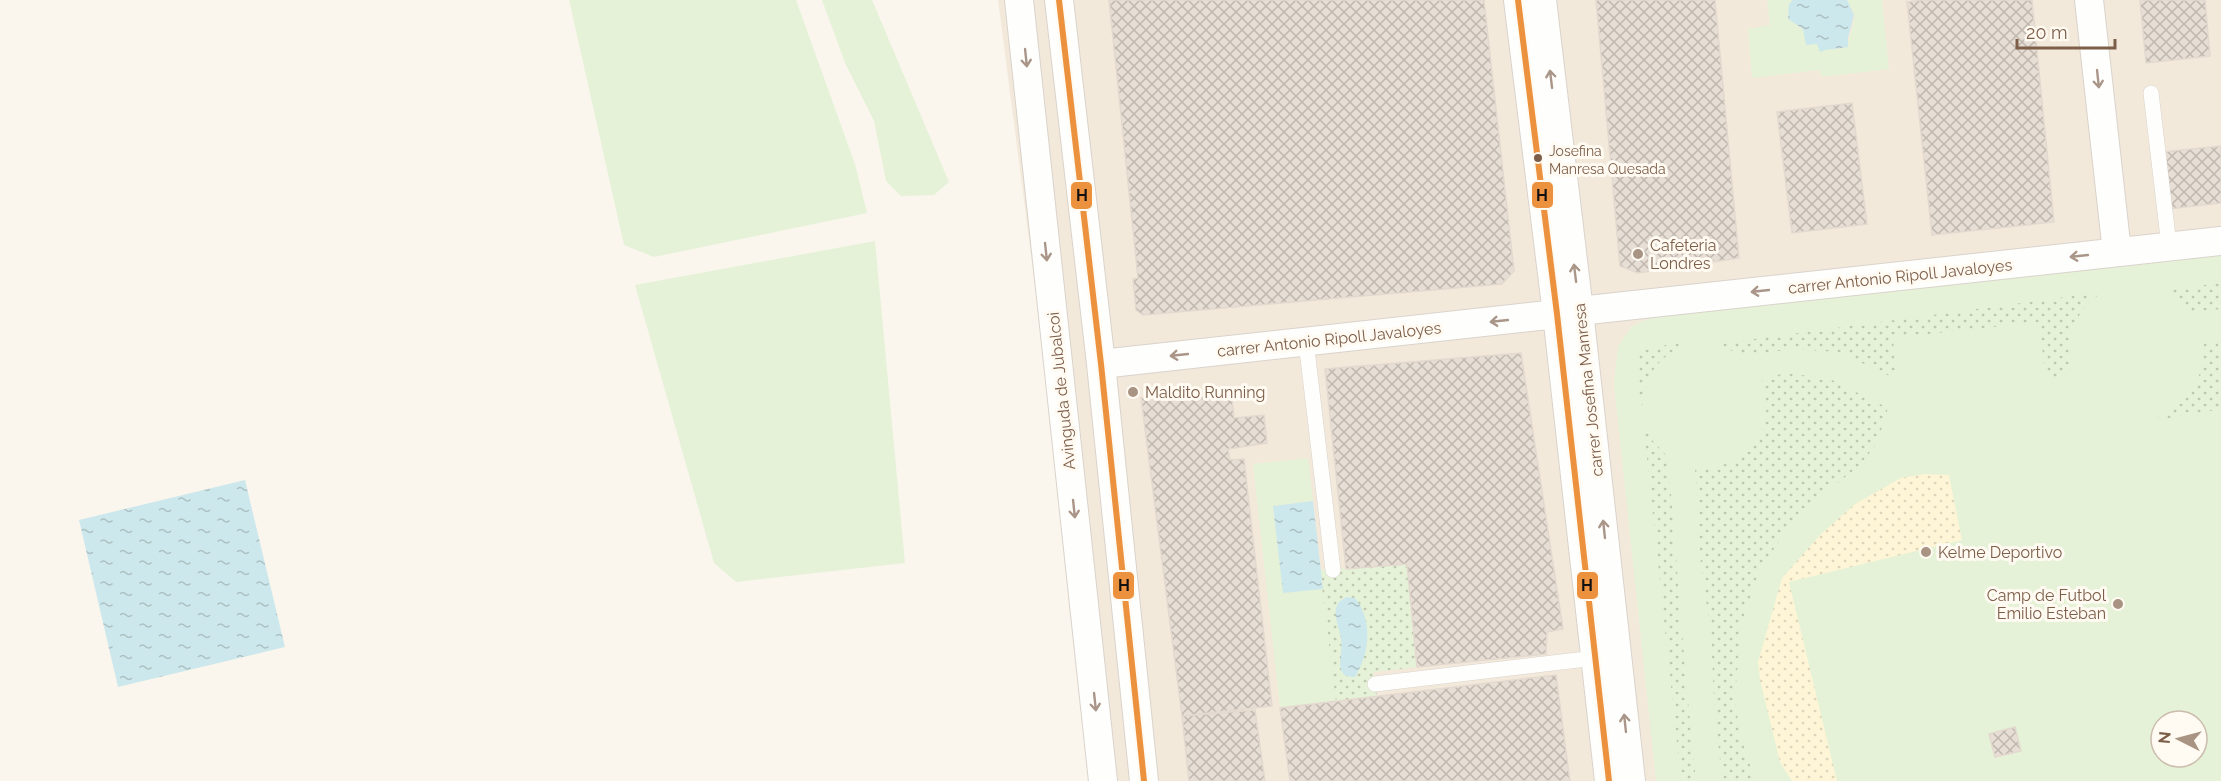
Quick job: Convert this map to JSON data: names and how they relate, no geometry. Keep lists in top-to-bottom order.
{
  "streets": {
    "street": ["carrer Antonio Ripoll Javaloyes", "carrer Josefina Manresa", "Avinguda de Jubalcoi"]
  },
  "crossings": [
    ["carrer Antonio Ripoll Javaloyes", "carrer Josefina Manresa"]
  ],
  "one_way": ["carrer Antonio Ripoll Javaloyes"],
  "places": [
    "Josefina Manresa Quesada",
    "Cafeteria Londres",
    "Maldito Running",
    "Kelme Deportivo",
    "Camp de Futbol Emilio Esteban"
  ],
  "lines": ["transit line H"],
  "scale_bar": "20 m",
  "north": "left"
}
